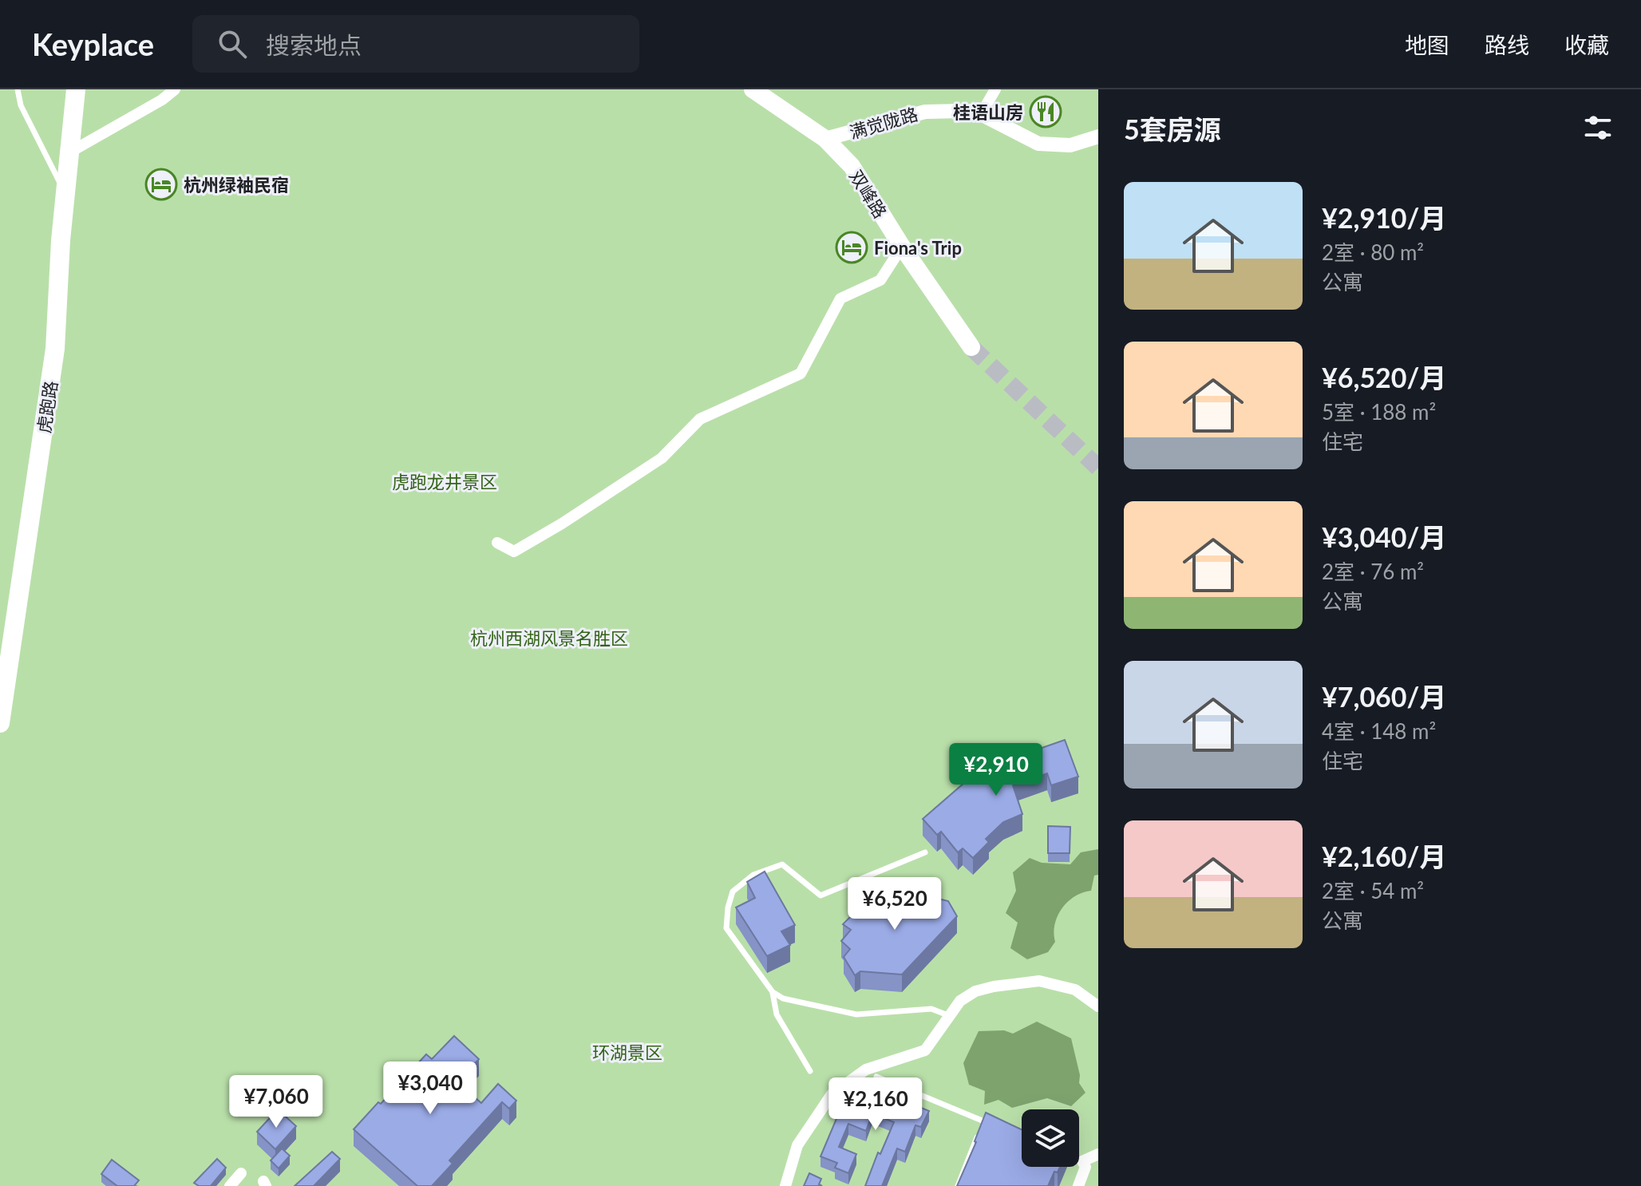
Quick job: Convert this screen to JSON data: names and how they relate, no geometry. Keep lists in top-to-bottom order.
{
  "streets": {
    "main road": ["满觉陇路", "双峰路", "虎跑路"]
  },
  "crossings": [
    ["满觉陇路", "双峰路"]
  ],
  "parks": ["虎跑龙井景区", "杭州西湖风景名胜区", "环湖景区"],
  "places": {
    "restaurant": ["桂语山房"],
    "hotel": ["杭州绿袖民宿", "Fiona's Trip"]
  },
  "page": {
    "header": "Keyplace",
    "search": "搜索地点",
    "nav": ["地图", "路线", "收藏"],
    "heading": "5套房源",
    "list": [
      {
        "name": "¥2,910/月",
        "note": "2室 · 80 m² · 公寓"
      },
      {
        "name": "¥6,520/月",
        "note": "5室 · 188 m² · 住宅"
      },
      {
        "name": "¥3,040/月",
        "note": "2室 · 76 m² · 公寓"
      },
      {
        "name": "¥7,060/月",
        "note": "4室 · 148 m² · 住宅"
      },
      {
        "name": "¥2,160/月",
        "note": "2室 · 54 m² · 公寓"
      }
    ],
    "price": [
      "¥2,910",
      "¥6,520",
      "¥3,040",
      "¥7,060",
      "¥2,160"
    ]
  }
}
